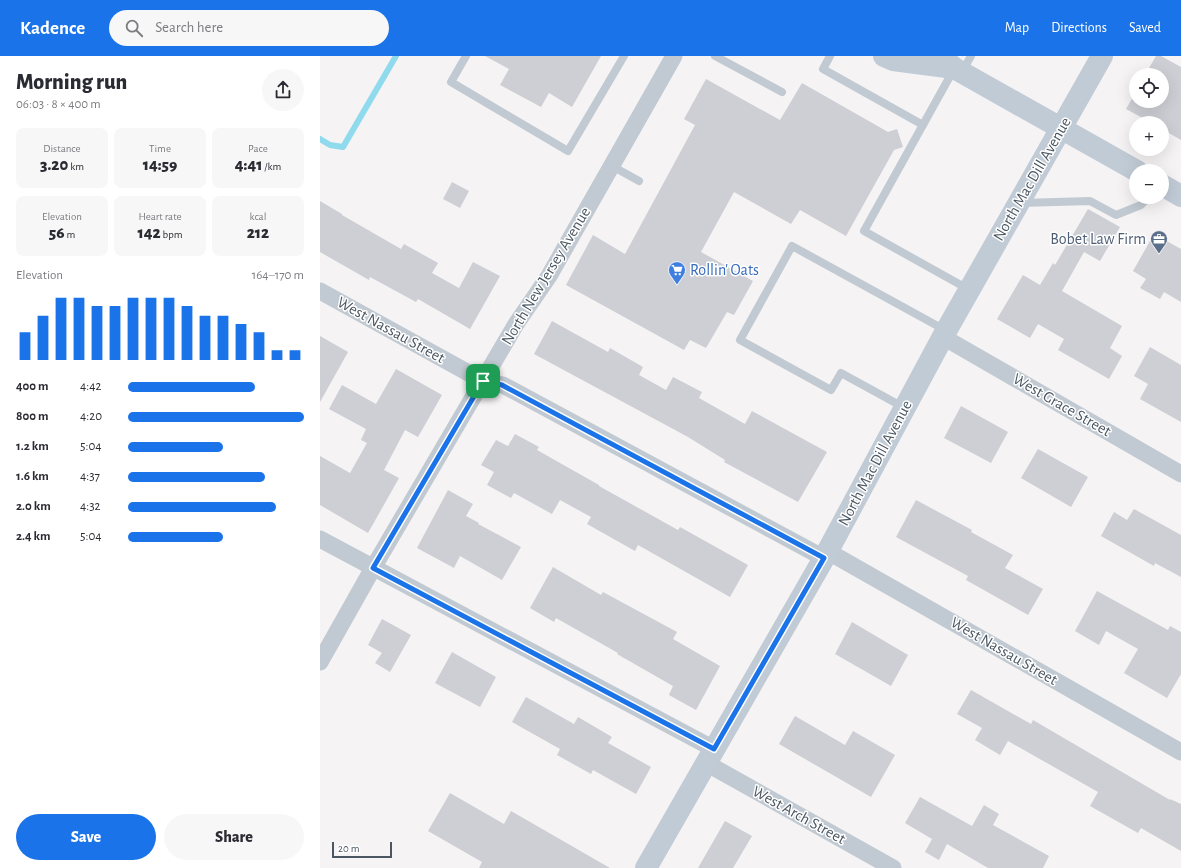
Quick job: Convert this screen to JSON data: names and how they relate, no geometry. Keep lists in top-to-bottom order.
{
  "streets": {
    "street": [
      "North Mac Dill Avenue",
      "North New Jersey Avenue",
      "West Nassau Street",
      "West Grace Street",
      "West Arch Street"
    ]
  },
  "crossings": [
    ["North Mac Dill Avenue", "West Nassau Street"],
    ["North Mac Dill Avenue", "West Grace Street"],
    ["North Mac Dill Avenue", "West Arch Street"],
    ["North New Jersey Avenue", "West Nassau Street"],
    ["North New Jersey Avenue", "West Arch Street"]
  ],
  "places": {
    "office": ["Bobet Law Firm"],
    "supermarket": ["Rollin' Oats"]
  },
  "scale_bar": "20 m",
  "page": {
    "header": "Kadence",
    "search": "Search here",
    "nav": ["Map", "Directions", "Saved"],
    "heading": ["Morning run", "06:03 · 8 × 400 m"],
    "map_buttons": ["+", "−"],
    "stats": [
      ["Distance", "3.20 km"],
      ["Time", "14:59"],
      ["Pace", "4:41 /km"],
      ["Elevation", "56 m"],
      ["Heart rate", "142 bpm"],
      ["kcal", "212"]
    ],
    "chart": ["Elevation", "164–170 m"],
    "list": [
      {
        "name": "400 m",
        "note": "4:42"
      },
      {
        "name": "800 m",
        "note": "4:20"
      },
      {
        "name": "1.2 km",
        "note": "5:04"
      },
      {
        "name": "1.6 km",
        "note": "4:37"
      },
      {
        "name": "2.0 km",
        "note": "4:32"
      },
      {
        "name": "2.4 km",
        "note": "5:04"
      }
    ],
    "buttons": ["Save", "Share"],
    "scale": "20 m"
  }
}
